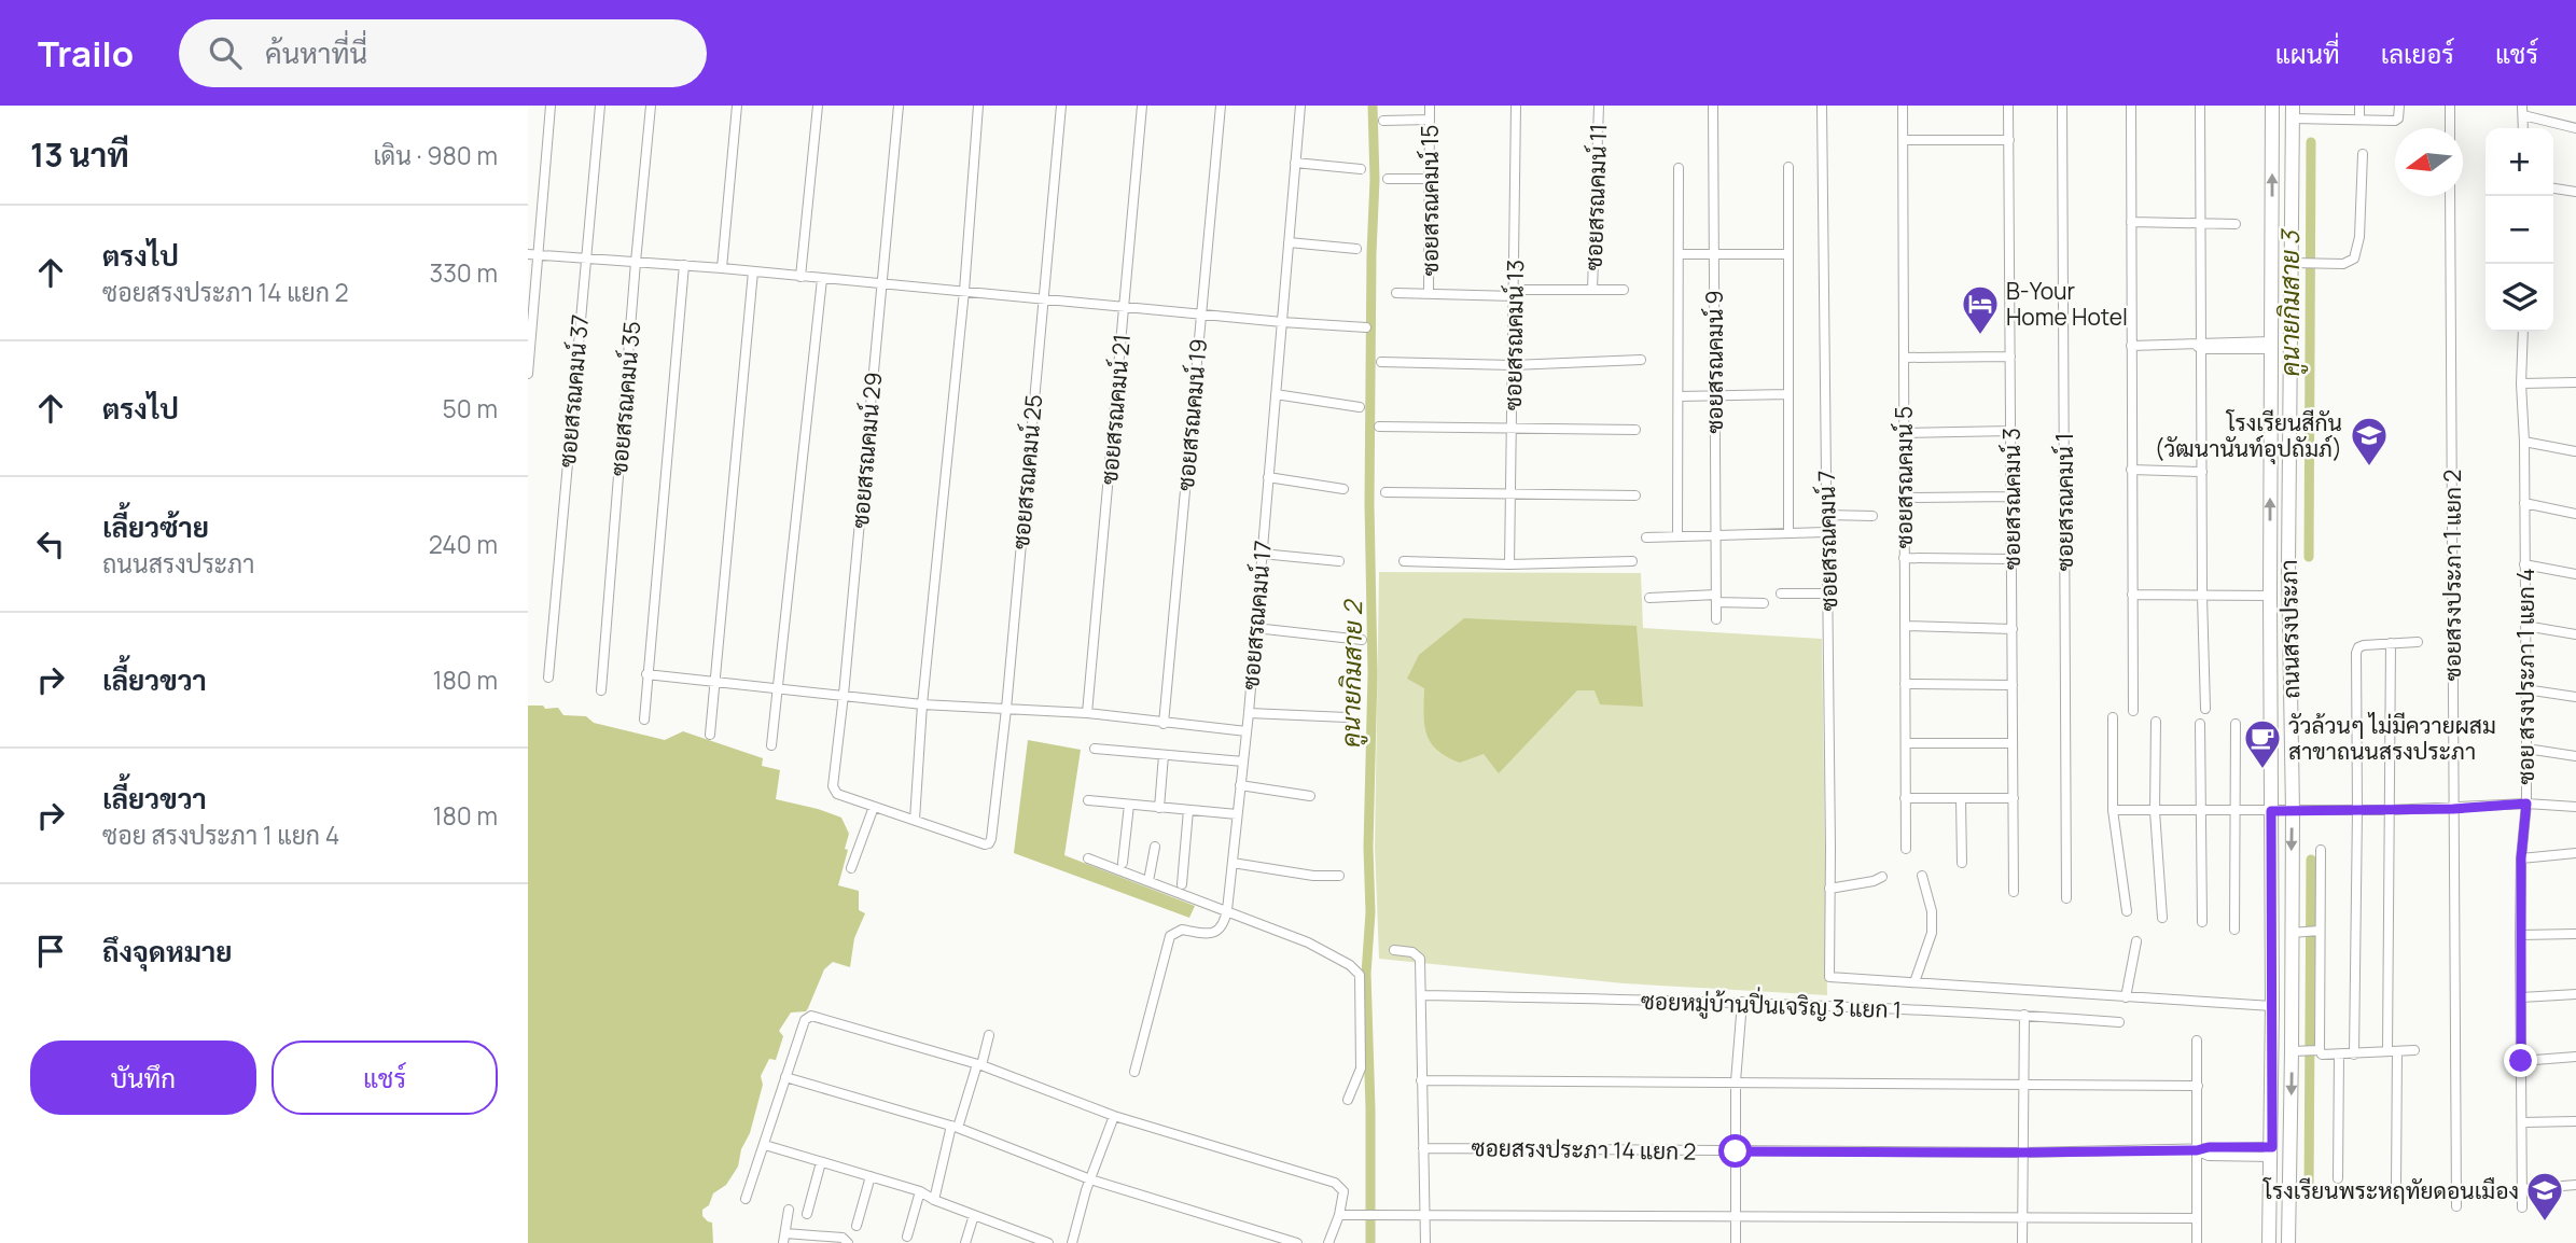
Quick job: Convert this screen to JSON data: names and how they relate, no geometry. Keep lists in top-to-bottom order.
{
  "streets": {
    "main road": ["ถนนสรงประภา"],
    "street": [
      "ซอยสรณคมน์ 11",
      "ซอยสรณคมน์ 15",
      "ซอยสรณคมน์ 13",
      "ซอยสรณคมน์ 9",
      "ซอยสรณคมน์ 37",
      "ซอยสรณคมน์ 35",
      "ซอยสรณคมน์ 21",
      "ซอยสรณคมน์ 19",
      "ซอยสรณคมน์ 29",
      "ซอยสรณคมน์ 25",
      "ซอยสรณคมน์ 5",
      "ซอยสรณคมน์ 3",
      "ซอยสรณคมน์ 1",
      "ซอยสรณคมน์ 7",
      "ซอยสรงประภา 1 แยก 2",
      "ซอยสรณคมน์ 17",
      "ซอย สรงประภา 1 แยก 4",
      "ซอยหมู่บ้านปิ่นเจริญ 3 แยก 1",
      "ซอยสรงประภา 14 แยก 2"
    ]
  },
  "crossings": [
    ["ถนนสรงประภา", "ซอยสรงประภา 14 แยก 2"]
  ],
  "water": ["คูนายกิมสาย 3", "คูนายกิมสาย 2"],
  "places": {
    "hotel": ["B-Your Home Hotel"],
    "school or university": ["โรงเรียนสีกัน (วัฒนานันท์อุปถัมภ์)", "โรงเรียนพระหฤทัยดอนเมือง"],
    "cafe": ["วัวล้วนๆ ไม่มีควายผสม สาขาถนนสรงประภา"]
  },
  "north": "left",
  "page": {
    "header": "Trailo",
    "search": "ค้นหาที่นี่",
    "nav": ["แผนที่", "เลเยอร์", "แชร์"],
    "heading": ["13 นาที", "เดิน · 980 m"],
    "map_buttons": ["+", "−"],
    "list": [
      ["ตรงไป", "ซอยสรงประภา 14 แยก 2", "330 m"],
      ["ตรงไป", "50 m"],
      ["เลี้ยวซ้าย", "ถนนสรงประภา", "240 m"],
      ["เลี้ยวขวา", "180 m"],
      ["เลี้ยวขวา", "ซอย สรงประภา 1 แยก 4", "180 m"],
      "ถึงจุดหมาย"
    ],
    "buttons": ["บันทึก", "แชร์"]
  }
}
